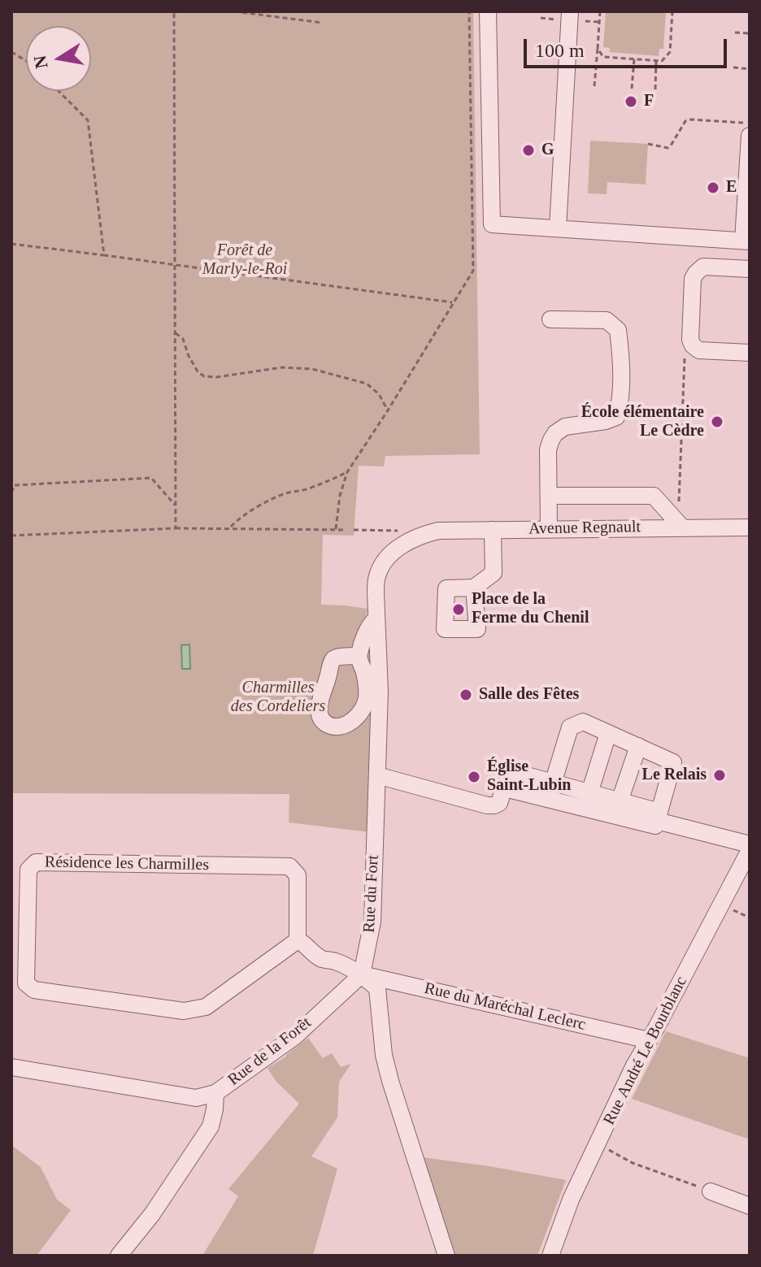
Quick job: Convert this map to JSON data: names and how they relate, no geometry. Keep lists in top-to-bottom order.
{
  "streets": {
    "street": [
      "Avenue Regnault",
      "Résidence les Charmilles",
      "Rue du Fort",
      "Rue du Maréchal Leclerc",
      "Rue André Le Bourblanc",
      "Rue de la Forêt"
    ]
  },
  "crossings": [
    ["Avenue Regnault", "Rue du Fort"],
    ["Rue du Fort", "Rue du Maréchal Leclerc"],
    ["Rue du Fort", "Rue de la Forêt"],
    ["Rue du Maréchal Leclerc", "Rue André Le Bourblanc"],
    ["Rue du Maréchal Leclerc", "Rue de la Forêt"]
  ],
  "parks": ["Forêt de Marly-le-Roi", "Charmilles des Cordeliers"],
  "places": [
    "F",
    "G",
    "E",
    "École élémentaire Le Cèdre",
    "Place de la Ferme du Chenil",
    "Salle des Fêtes",
    "Le Relais",
    "Église Saint-Lubin"
  ],
  "scale_bar": "100 m",
  "north": "left"
}
